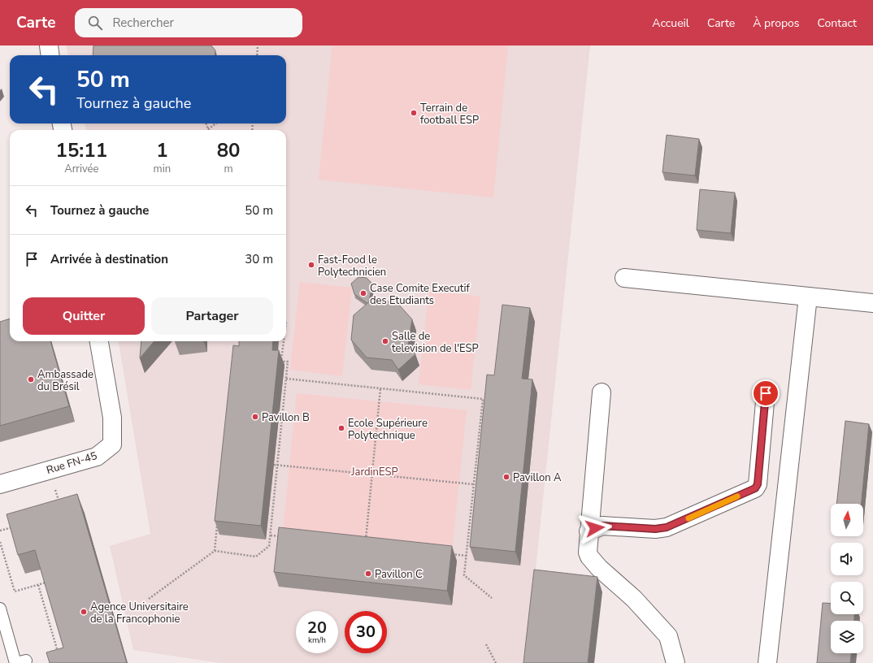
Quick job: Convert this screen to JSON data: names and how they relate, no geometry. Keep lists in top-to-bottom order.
{
  "streets": {
    "street": ["Rue FN-45"]
  },
  "parks": ["JardinESP"],
  "places": [
    "Terrain de football ESP",
    "Fast-Food le Polytechnicien",
    "Case Comite Executif des Etudiants",
    "Salle de television de l'ESP",
    "Ambassade du Brésil",
    "Pavillon B",
    "Ecole Supérieure Polytechnique",
    "Pavillon A",
    "Pavillon C",
    "Agence Universitaire de la Francophonie"
  ],
  "north": "top",
  "page": {
    "header": "Carte",
    "search": "Rechercher",
    "nav": [
      "Accueil",
      "Carte",
      "À propos",
      "Contact"
    ],
    "turn": ["50 m", "Tournez à gauche"],
    "eta": [
      "15:11",
      "Arrivée",
      "1",
      "min",
      "80",
      "m"
    ],
    "list": [
      {
        "name": "Tournez à gauche",
        "value": "50 m"
      },
      {
        "name": "Arrivée à destination",
        "value": "30 m"
      }
    ],
    "buttons": ["Quitter", "Partager"],
    "speed": "20 km/h",
    "limit": "30"
  }
}
